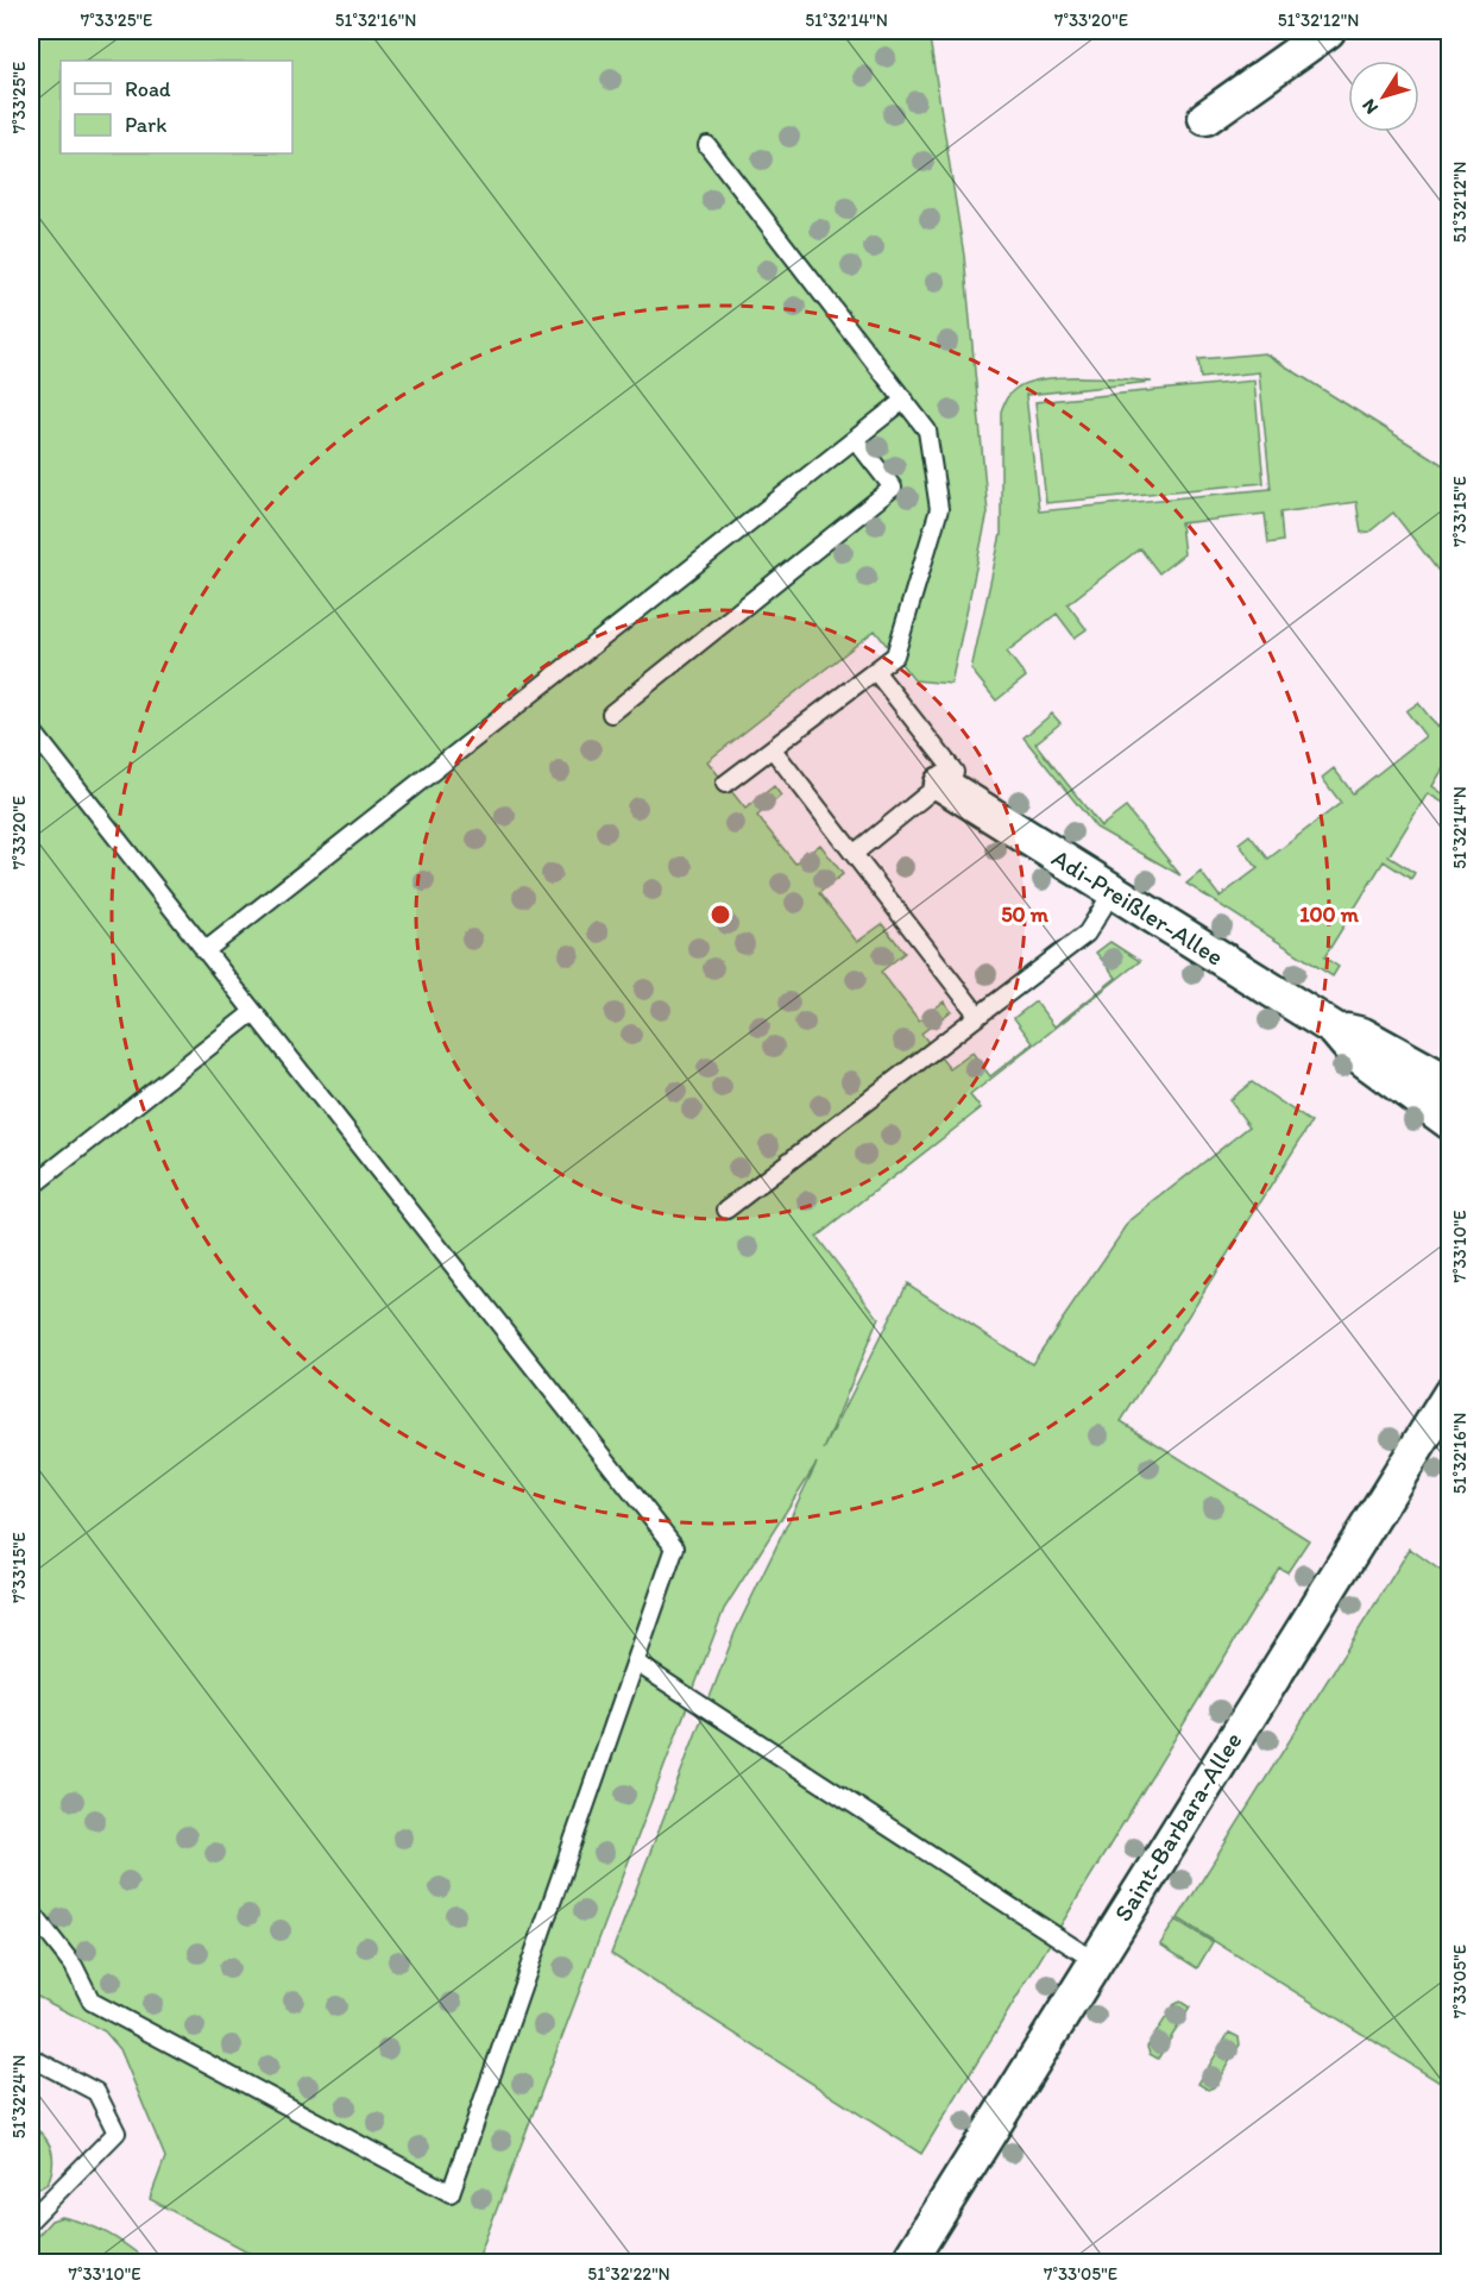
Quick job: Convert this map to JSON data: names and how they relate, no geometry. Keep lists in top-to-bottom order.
{
  "streets": {
    "street": ["Adi-Preißler-Allee", "Saint-Barbara-Allee"]
  },
  "legend": ["Road", "Park"],
  "north": "bottom left",
  "coordinates": [
    "7°33'25\"E",
    "51°32'16\"N",
    "51°32'14\"N",
    "7°33'20\"E",
    "51°32'12\"N",
    "7°33'15\"E",
    "7°33'10\"E",
    "7°33'05\"E",
    "51°32'24\"N",
    "51°32'22\"N"
  ],
  "rings": ["50 m", "100 m"]
}
